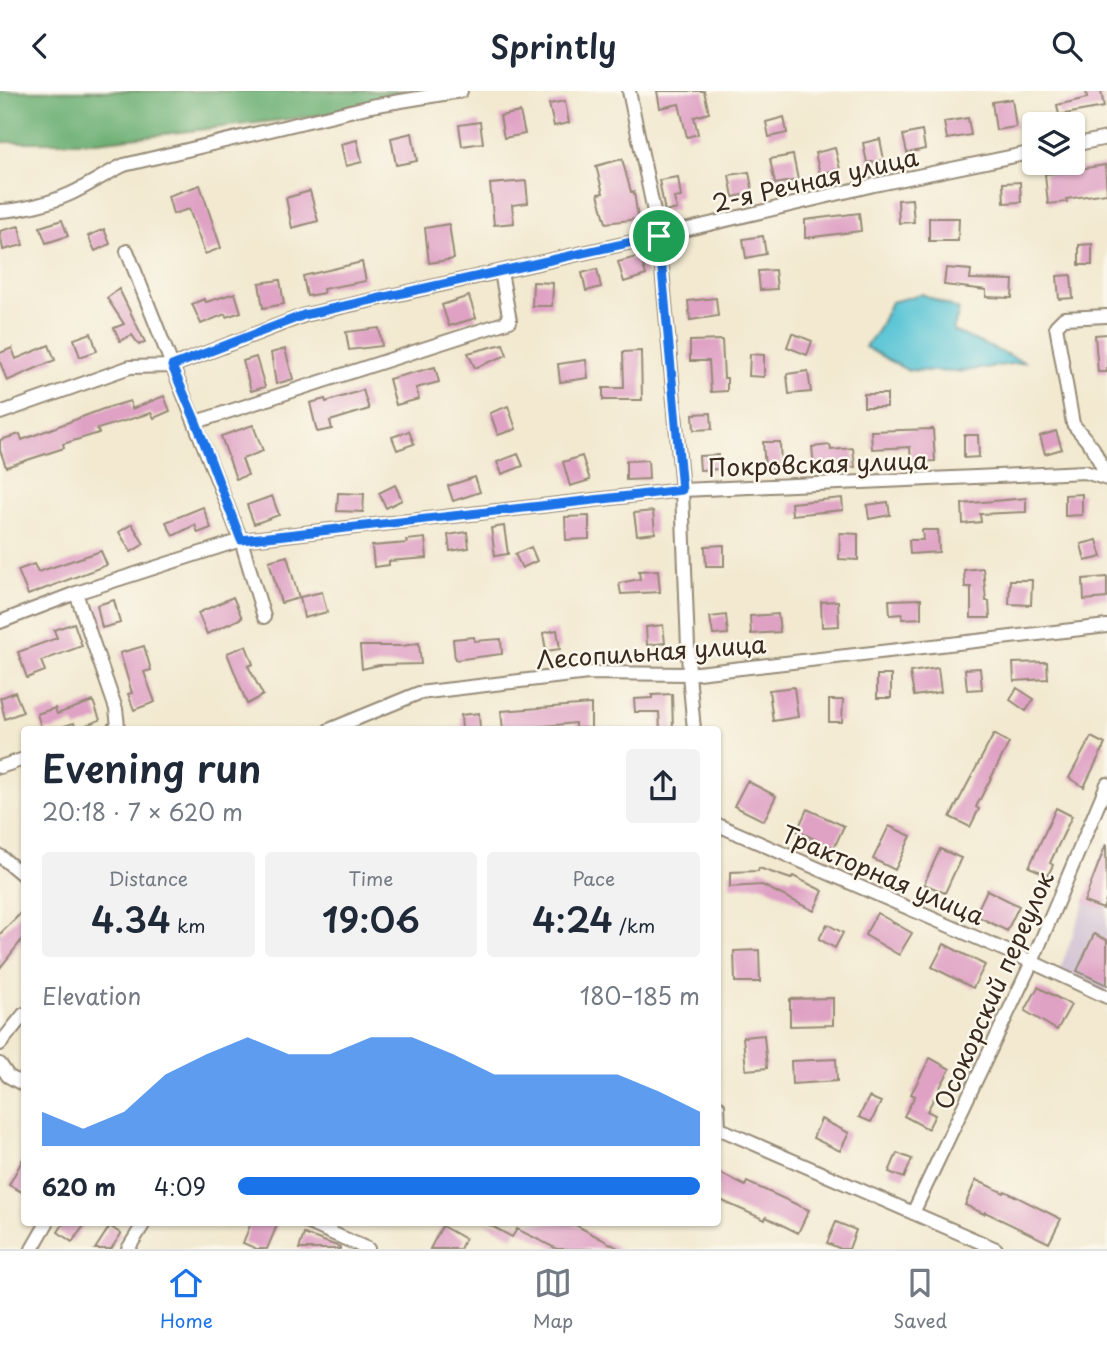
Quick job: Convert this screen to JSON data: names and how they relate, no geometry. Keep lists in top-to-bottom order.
{
  "streets": {
    "street": [
      "2-я Речная улица",
      "Покровская улица",
      "Лесопильная улица",
      "Тракторная улица",
      "Осокорский переулок"
    ]
  },
  "crossings": [
    ["Тракторная улица", "Осокорский переулок"]
  ],
  "page": {
    "header": "Sprintly",
    "heading": ["Evening run", "20:18 · 7 × 620 m"],
    "stats": [
      ["Distance", "4.34 km"],
      ["Time", "19:06"],
      ["Pace", "4:24 /km"]
    ],
    "chart": ["Elevation", "180–185 m"],
    "list": [
      {
        "name": "620 m",
        "note": "4:09"
      }
    ],
    "tabs": ["Home", "Map", "Saved"]
  }
}
